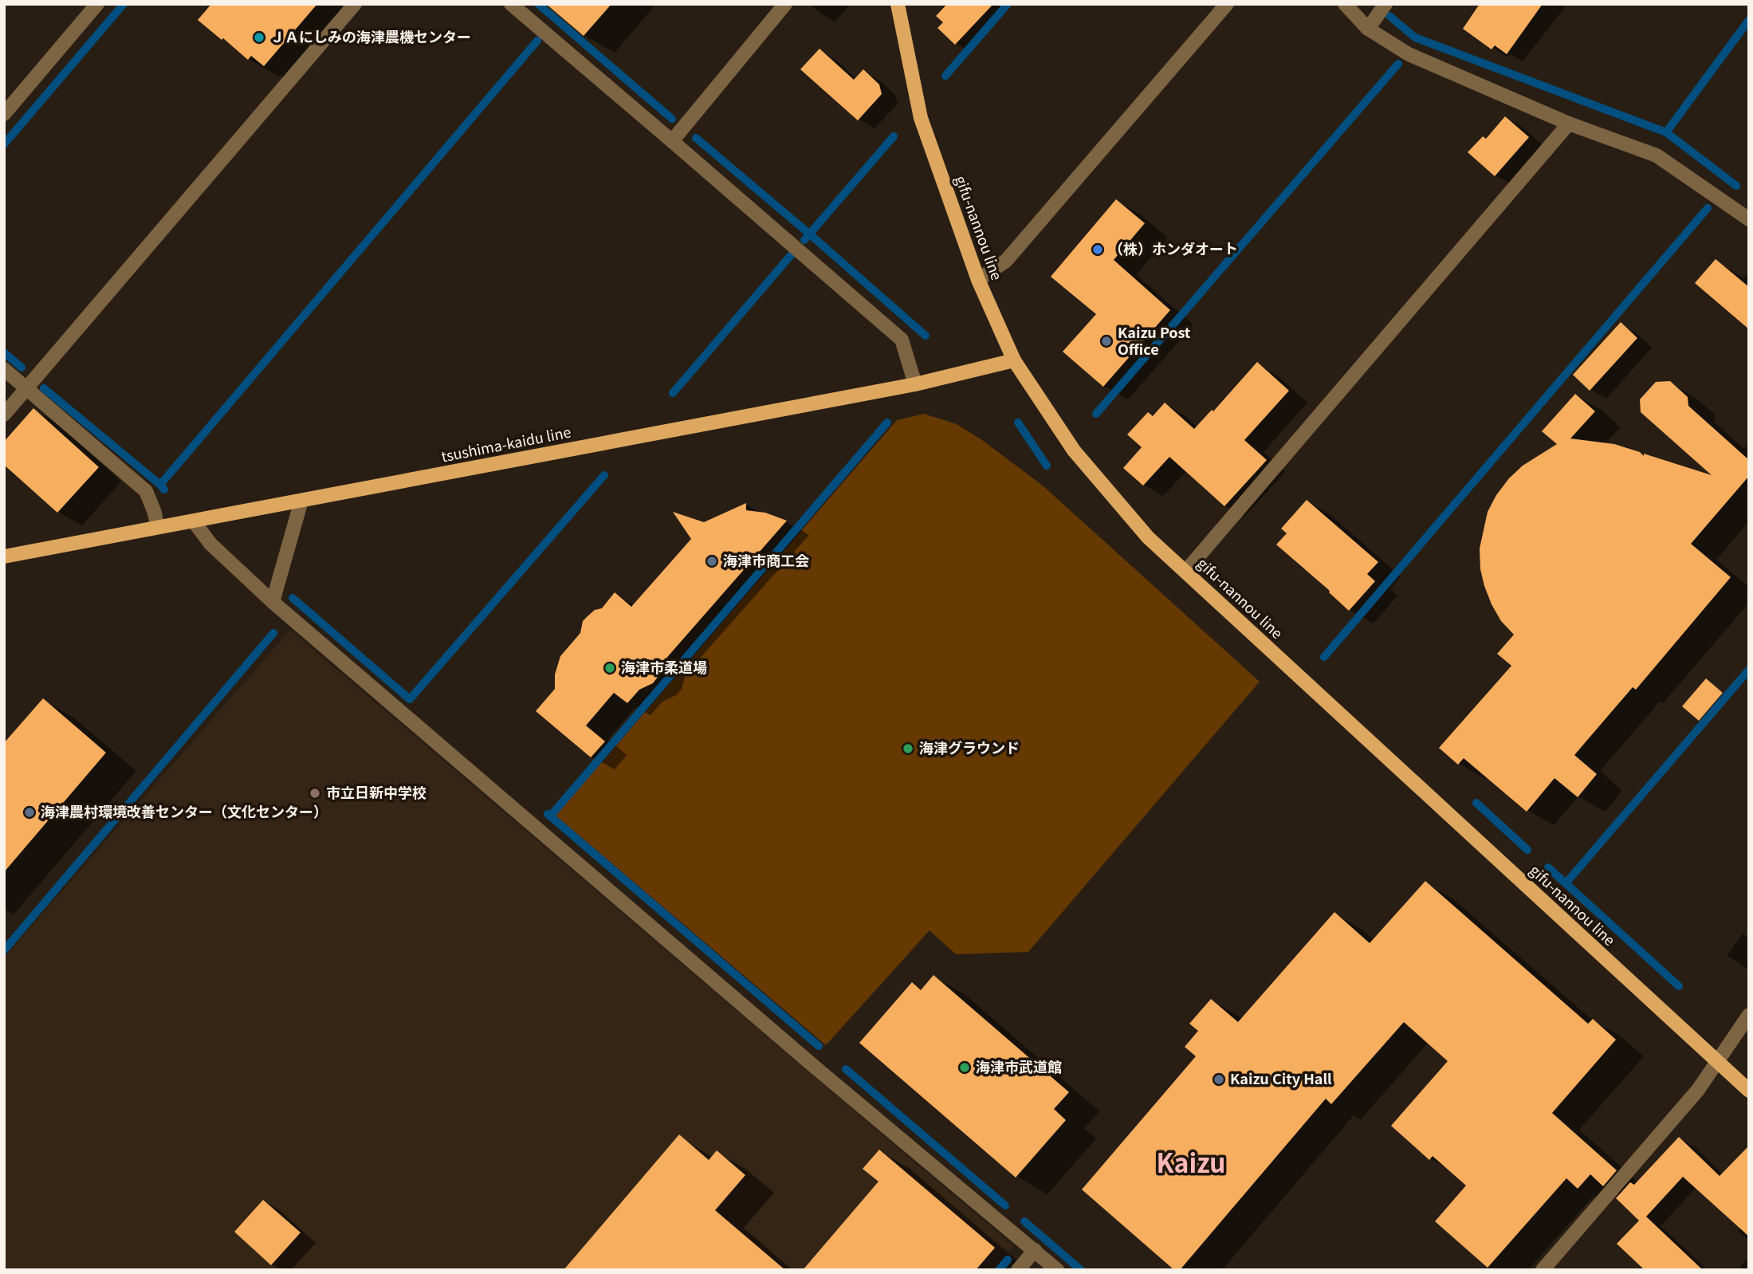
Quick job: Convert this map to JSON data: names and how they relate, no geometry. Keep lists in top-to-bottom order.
{
  "streets": {
    "main road": ["gifu-nannou line", "tsushima-kaidu line"]
  },
  "crossings": [
    ["gifu-nannou line", "tsushima-kaidu line"]
  ],
  "districts": ["Kaizu"],
  "places": [
    "ＪＡにしみの海津農機センター",
    "（株）ホンダオート",
    "Kaizu Post Office",
    "海津市商工会",
    "海津市柔道場",
    "海津グラウンド",
    "市立日新中学校",
    "海津農村環境改善センター（文化センター）",
    "海津市武道館",
    "Kaizu City Hall"
  ]
}
